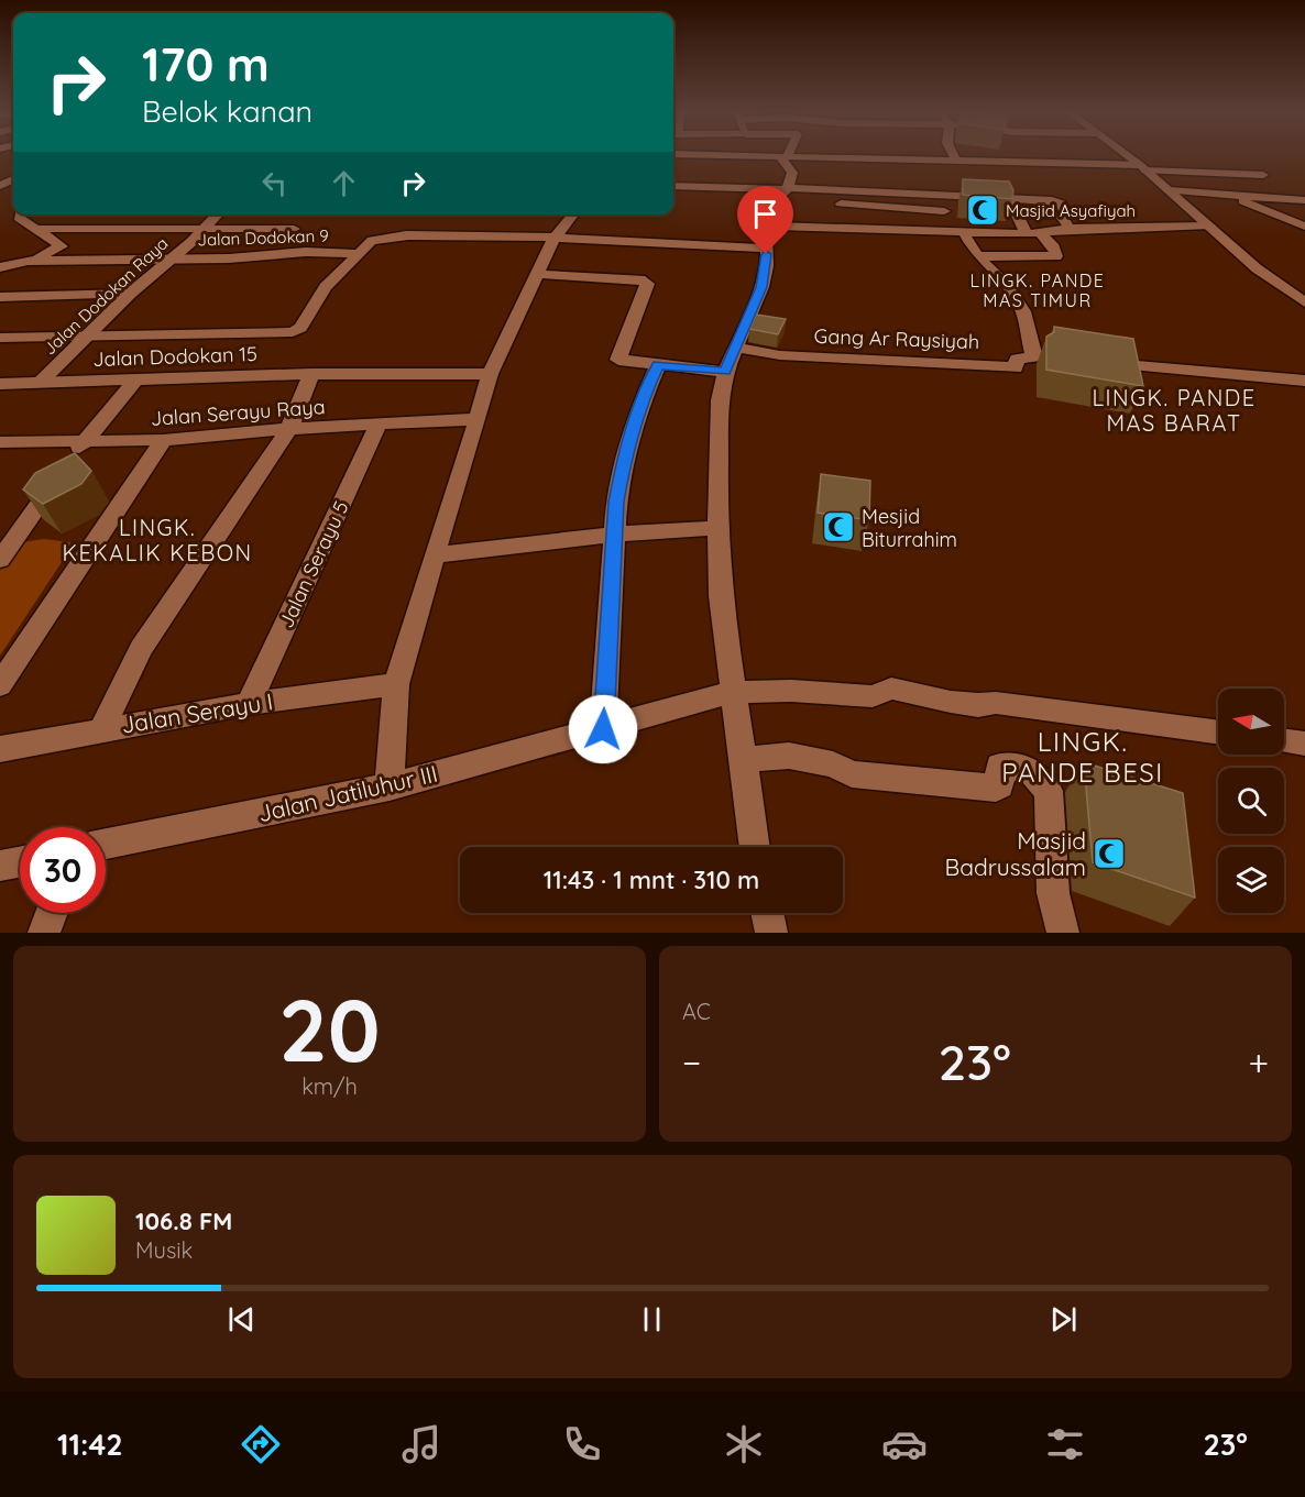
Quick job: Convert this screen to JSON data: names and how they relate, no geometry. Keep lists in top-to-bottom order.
{
  "streets": {
    "street": [
      "Jalan Dodokan 9",
      "Jalan Dodokan Raya",
      "Gang Ar Raysiyah",
      "Jalan Dodokan 15",
      "Jalan Serayu Raya",
      "Jalan Serayu 5",
      "Jalan Serayu I",
      "Jalan Jatiluhur III"
    ]
  },
  "crossings": [
    ["Jalan Dodokan 9", "Jalan Dodokan Raya"],
    ["Jalan Dodokan Raya", "Jalan Dodokan 15"],
    ["Jalan Serayu Raya", "Jalan Serayu 5"],
    ["Jalan Serayu 5", "Jalan Serayu I"]
  ],
  "districts": [
    "LINGK. PANDE MAS TIMUR",
    "LINGK. PANDE MAS BARAT",
    "LINGK. KEKALIK KEBON",
    "LINGK. PANDE BESI"
  ],
  "places": {
    "mosque": ["Masjid Asyafiyah", "Mesjid Biturrahim", "Masjid Badrussalam"]
  },
  "north": "left",
  "page": {
    "turn": ["170 m", "Belok kanan"],
    "limit": "30",
    "trip": "11:43 · 1 mnt · 310 m",
    "tile": [
      ["20", "km/h"],
      "AC"
    ],
    "heat": ["−", "23°", "+"],
    "song": ["106.8 FM", "Musik"],
    "tabs": ["11:42", "23°"]
  }
}
